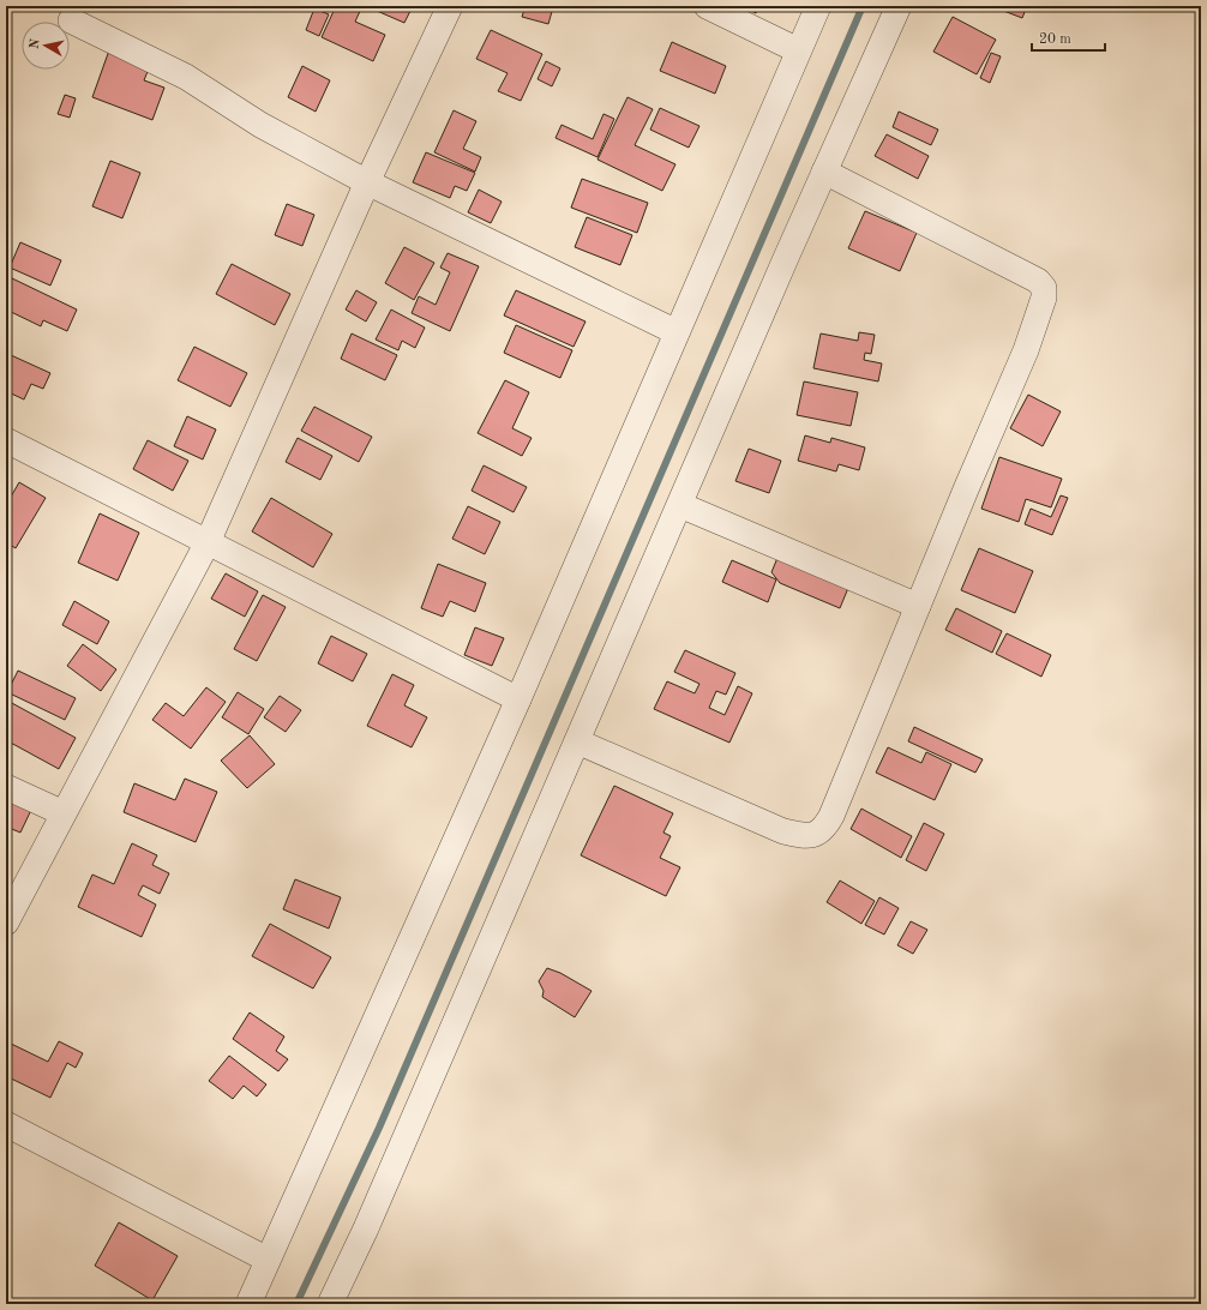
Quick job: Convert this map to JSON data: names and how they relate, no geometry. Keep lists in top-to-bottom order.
{
  "scale_bar": "20 m",
  "north": "left"
}
